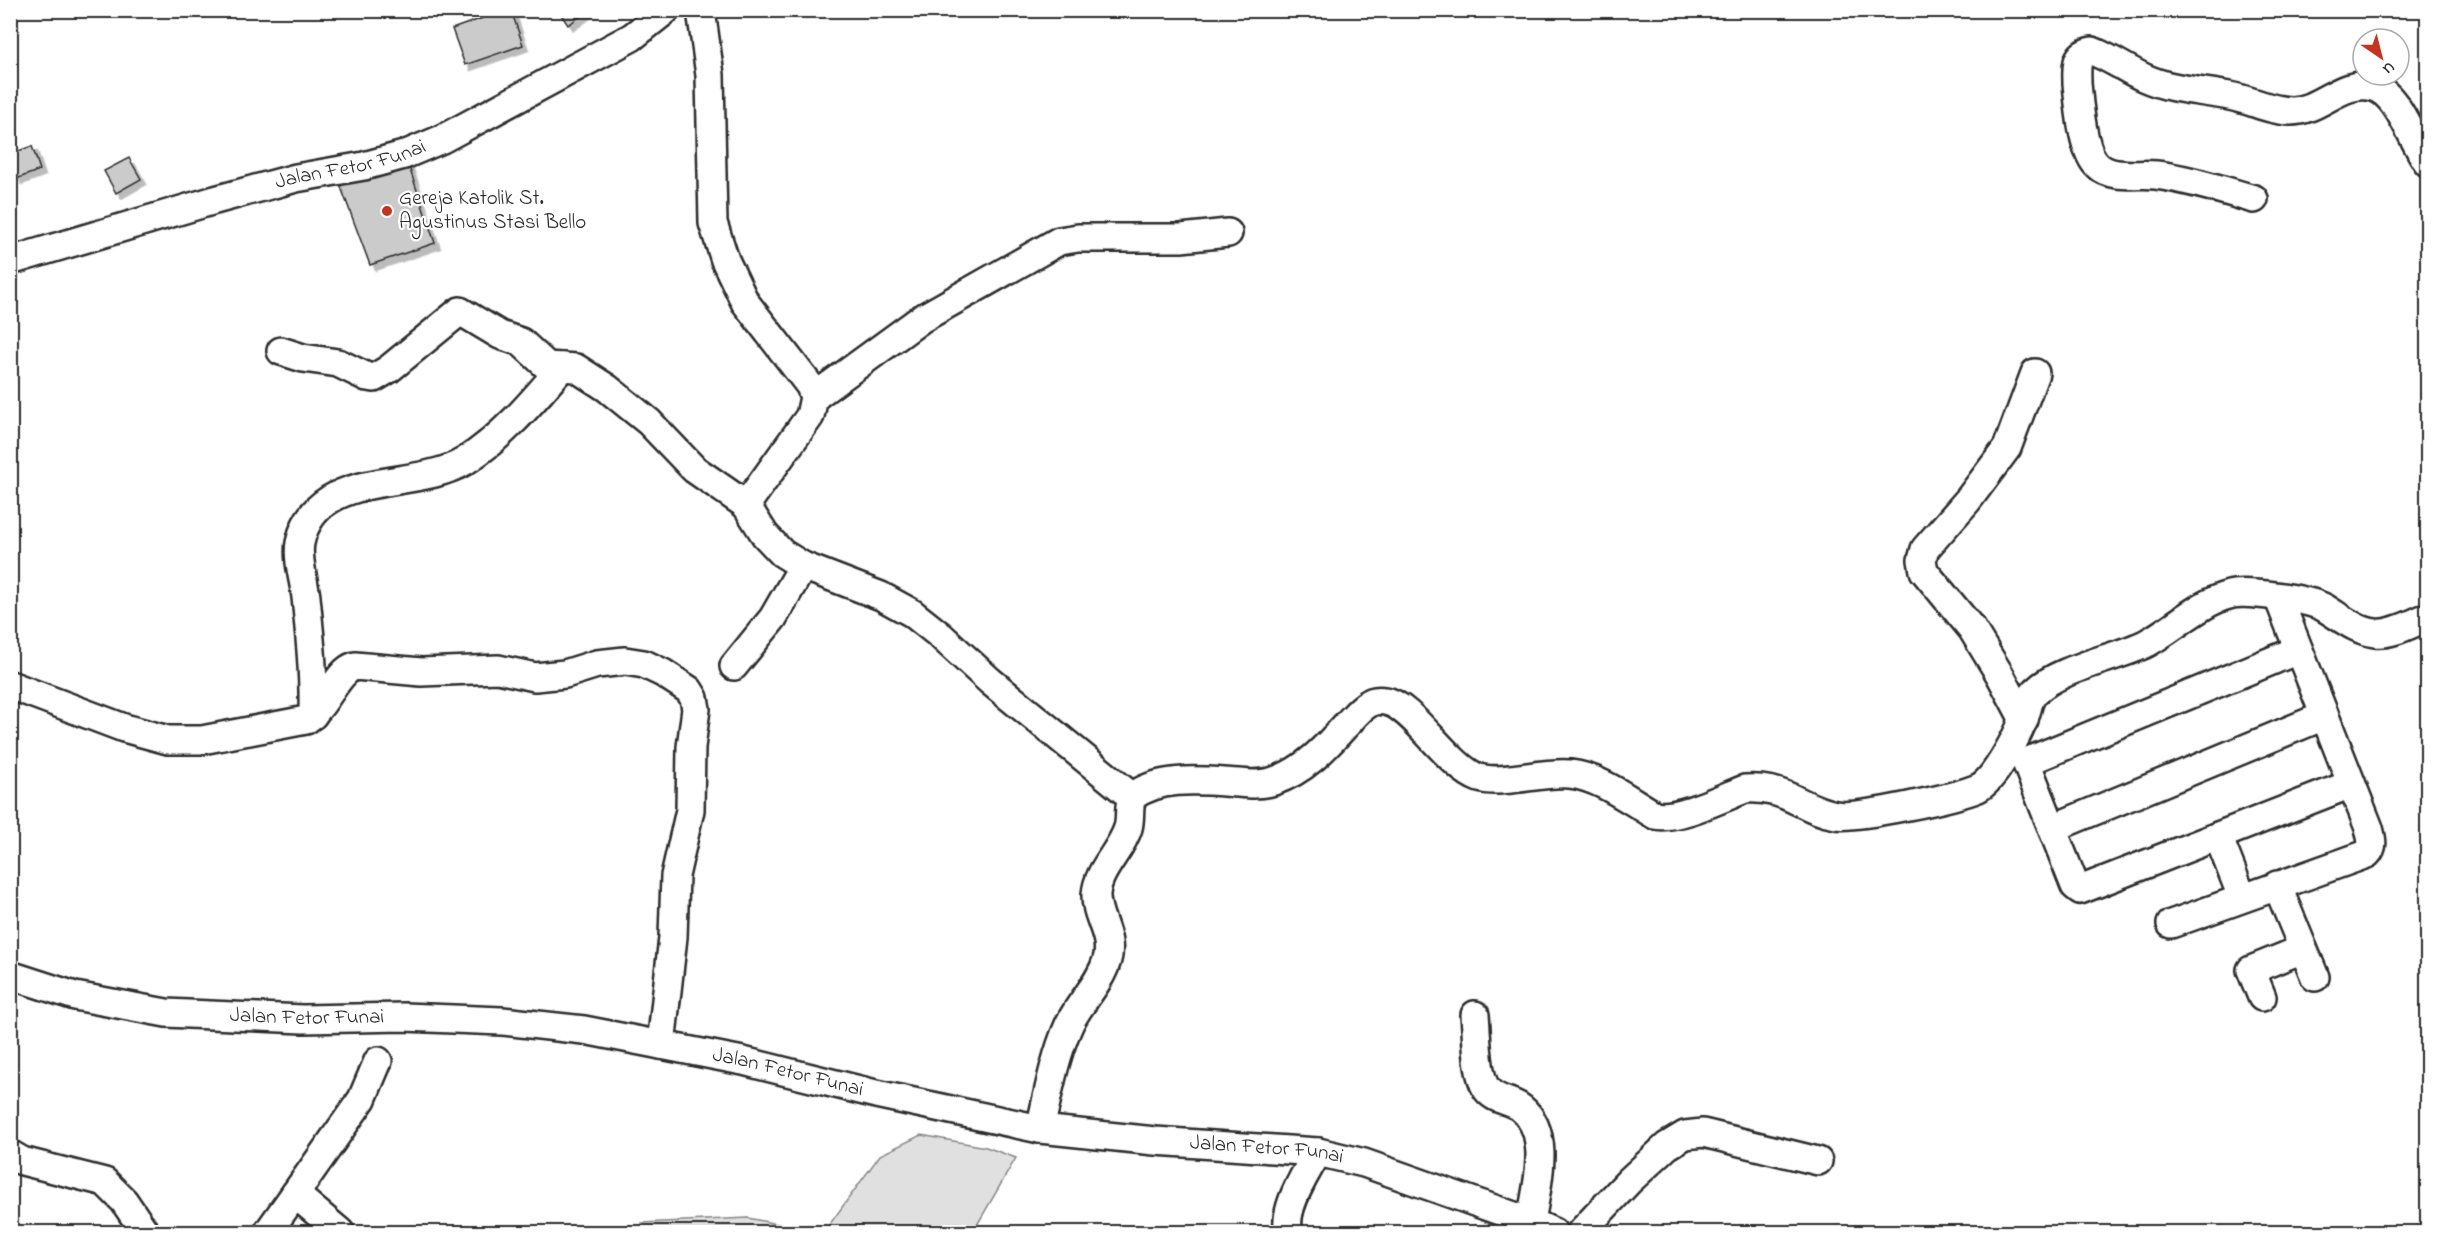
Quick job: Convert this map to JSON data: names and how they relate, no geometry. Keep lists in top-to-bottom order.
{
  "streets": {
    "street": ["Jalan Fetor Funai"]
  },
  "places": ["Gereja Katolik St. Agustinus Stasi Bello"],
  "north": "bottom right"
}
